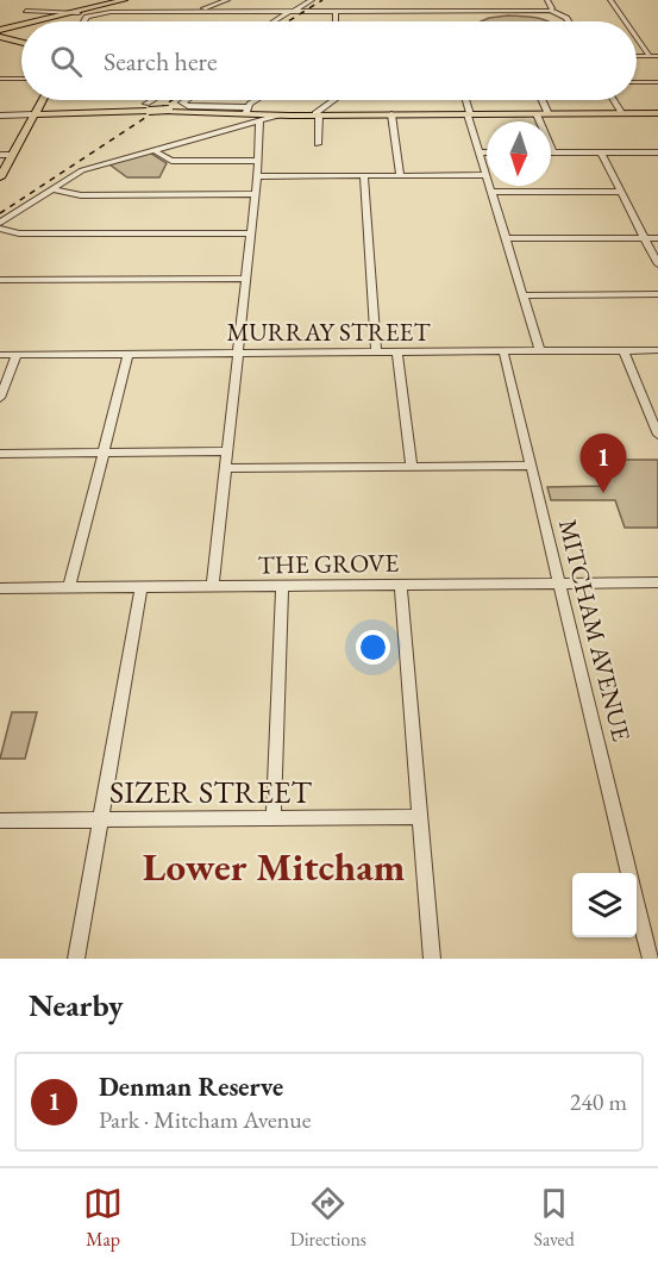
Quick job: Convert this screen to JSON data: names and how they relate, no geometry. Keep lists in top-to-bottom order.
{
  "streets": {
    "street": [
      "MURRAY STREET",
      "THE GROVE",
      "MITCHAM AVENUE",
      "SIZER STREET"
    ]
  },
  "crossings": [
    ["MURRAY STREET", "MITCHAM AVENUE"],
    ["THE GROVE", "MITCHAM AVENUE"]
  ],
  "districts": ["Lower Mitcham"],
  "north": "bottom",
  "page": {
    "search": "Search here",
    "pins": "1",
    "heading": "Nearby",
    "list": [
      {
        "mark": "1",
        "name": "Denman Reserve",
        "note": "Park · Mitcham Avenue",
        "value": "240 m"
      }
    ],
    "nav": ["Map", "Directions", "Saved"]
  }
}
